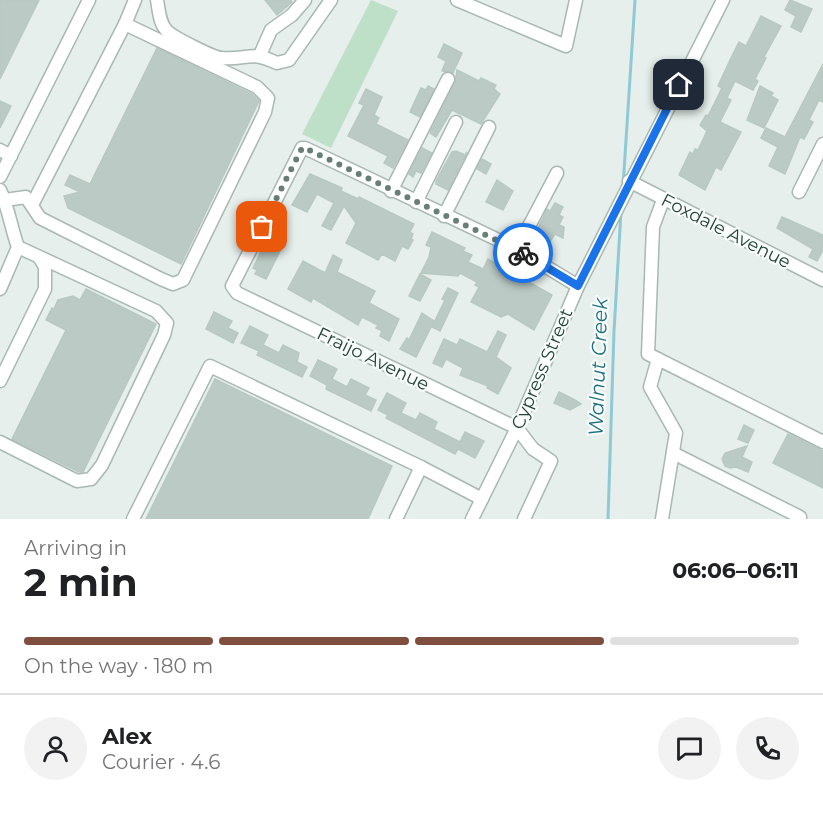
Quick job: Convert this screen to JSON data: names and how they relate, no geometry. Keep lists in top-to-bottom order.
{
  "streets": {
    "street": ["Foxdale Avenue", "Fraijo Avenue", "Cypress Street"]
  },
  "crossings": [
    ["Foxdale Avenue", "Cypress Street"],
    ["Fraijo Avenue", "Cypress Street"]
  ],
  "water": ["Walnut Creek"],
  "page": {
    "heading": ["2 min", "Arriving in", "06:06–06:11"],
    "panel": ["Alex", "Courier · 4.6"],
    "bar": "On the way · 180 m"
  }
}
